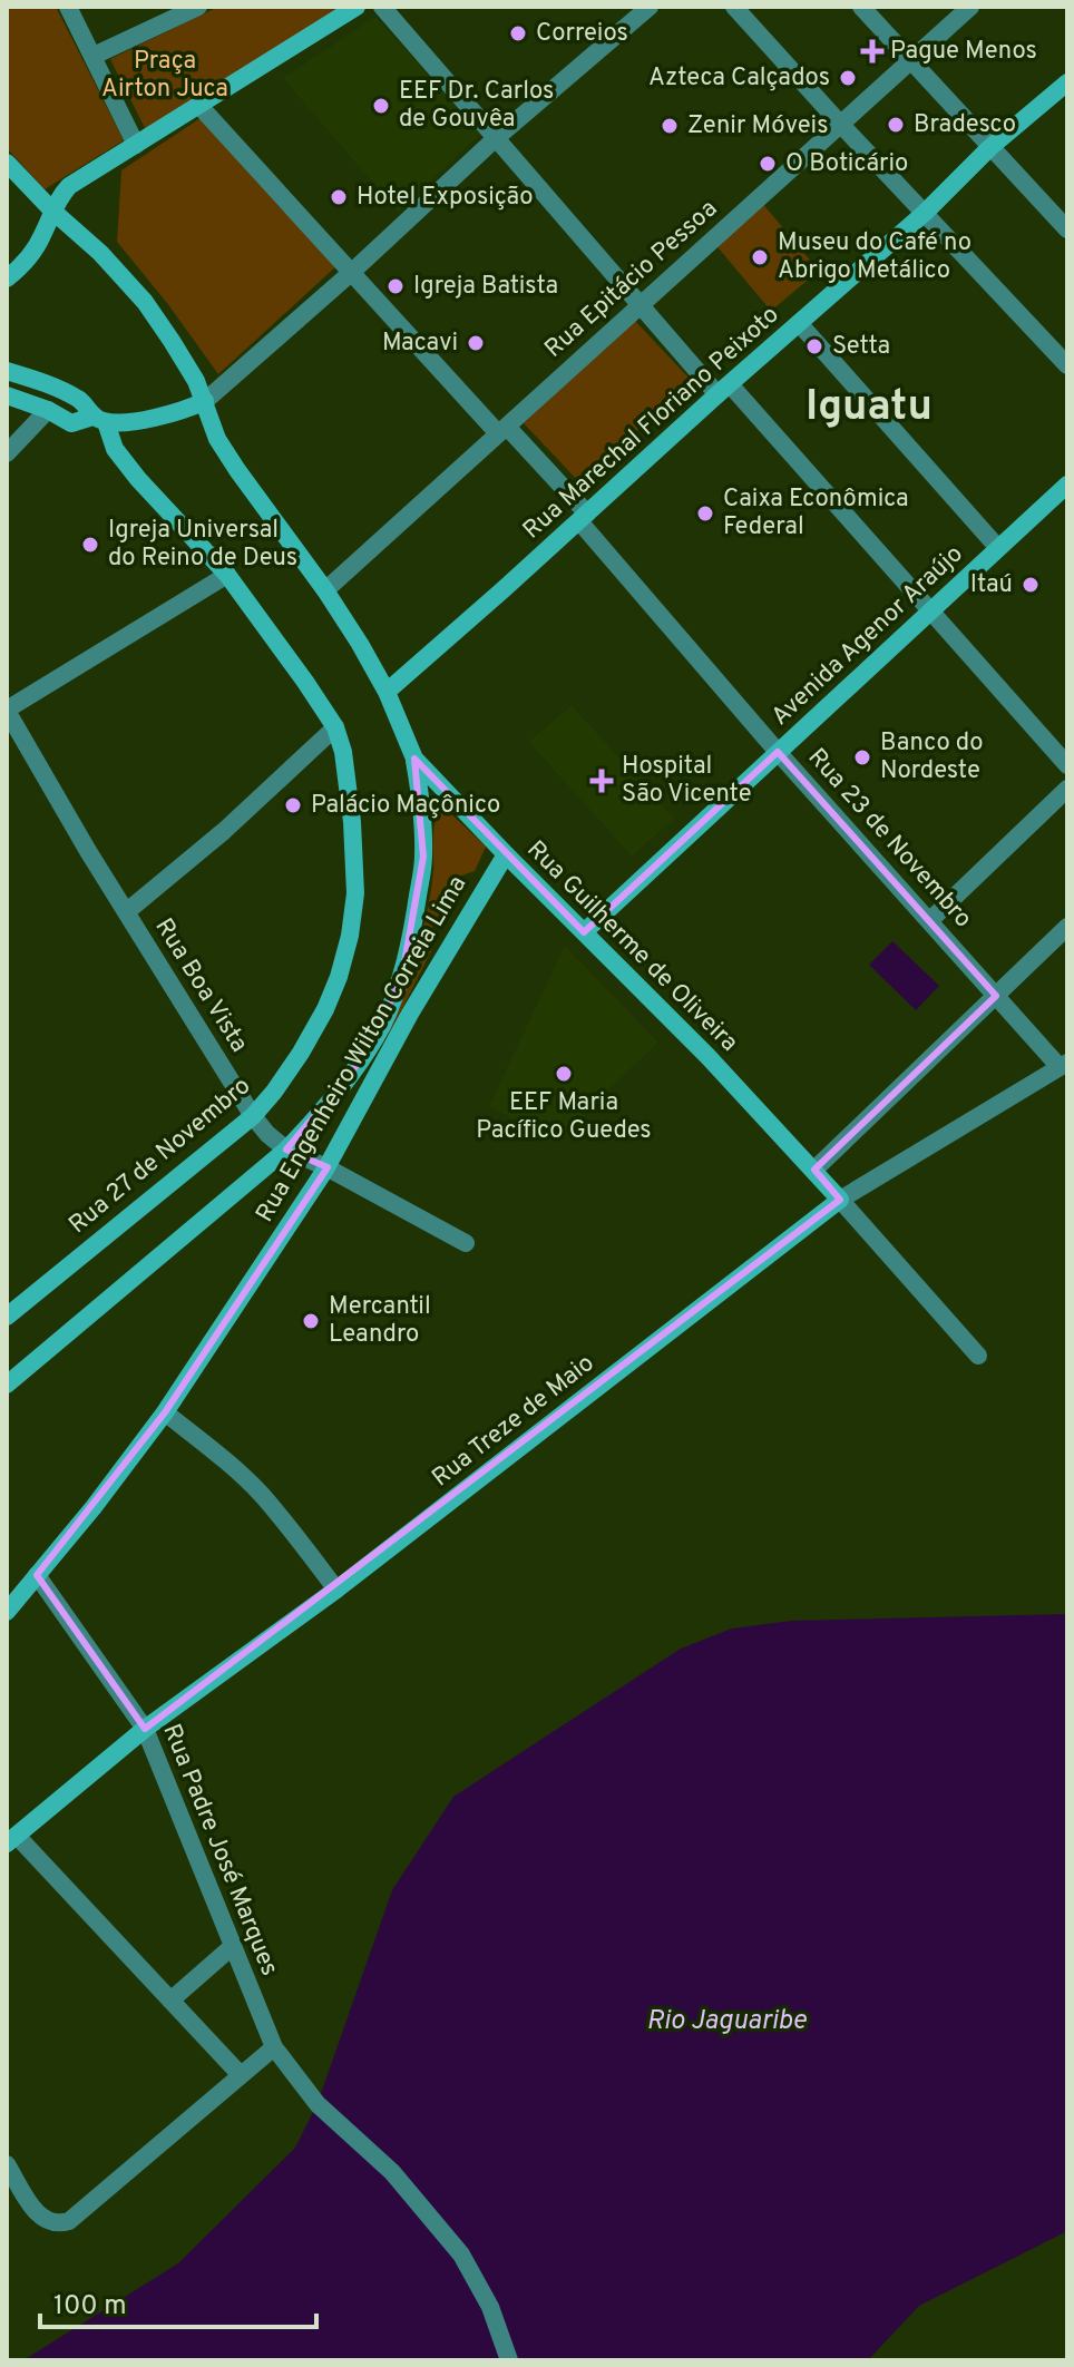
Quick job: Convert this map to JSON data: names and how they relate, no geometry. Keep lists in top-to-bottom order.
{
  "streets": {
    "main road": [
      "Rua Marechal Floriano Peixoto",
      "Avenida Agenor Araújo",
      "Rua Guilherme de Oliveira",
      "Rua Engenheiro Wilton Correia Lima",
      "Rua 27 de Novembro",
      "Rua Treze de Maio"
    ],
    "street": [
      "Rua Epitácio Pessoa",
      "Rua 23 de Novembro",
      "Rua Boa Vista",
      "Rua Padre José Marques"
    ]
  },
  "crossings": [
    ["Rua Epitácio Pessoa", "Rua 23 de Novembro"],
    ["Rua Epitácio Pessoa", "Rua Guilherme de Oliveira"],
    ["Rua Marechal Floriano Peixoto", "Rua 23 de Novembro"],
    ["Rua Marechal Floriano Peixoto", "Rua Guilherme de Oliveira"],
    ["Avenida Agenor Araújo", "Rua 23 de Novembro"],
    ["Avenida Agenor Araújo", "Rua Guilherme de Oliveira"],
    ["Rua 23 de Novembro", "Rua Treze de Maio"],
    ["Rua Guilherme de Oliveira", "Rua Engenheiro Wilton Correia Lima"],
    ["Rua Guilherme de Oliveira", "Rua Treze de Maio"],
    ["Rua Boa Vista", "Rua Engenheiro Wilton Correia Lima"],
    ["Rua Boa Vista", "Rua 27 de Novembro"],
    ["Rua Engenheiro Wilton Correia Lima", "Rua Padre José Marques"],
    ["Rua Treze de Maio", "Rua Padre José Marques"]
  ],
  "districts": ["Iguatu"],
  "water": ["Rio Jaguaribe"],
  "parks": ["Praça Airton Juca"],
  "places": {
    "other": [
      "Correios",
      "Azteca Calçados",
      "EEF Dr. Carlos de Gouvêa",
      "Bradesco",
      "Zenir Móveis",
      "O Boticário",
      "Hotel Exposição",
      "Museu do Café no Abrigo Metálico",
      "Igreja Batista",
      "Macavi",
      "Setta",
      "Caixa Econômica Federal",
      "Igreja Universal do Reino de Deus",
      "Itaú",
      "Banco do Nordeste",
      "Palácio Maçônico",
      "EEF Maria Pacífico Guedes",
      "Mercantil Leandro"
    ],
    "health": ["Pague Menos", "Hospital São Vicente"]
  },
  "scale_bar": "100 m"
}
